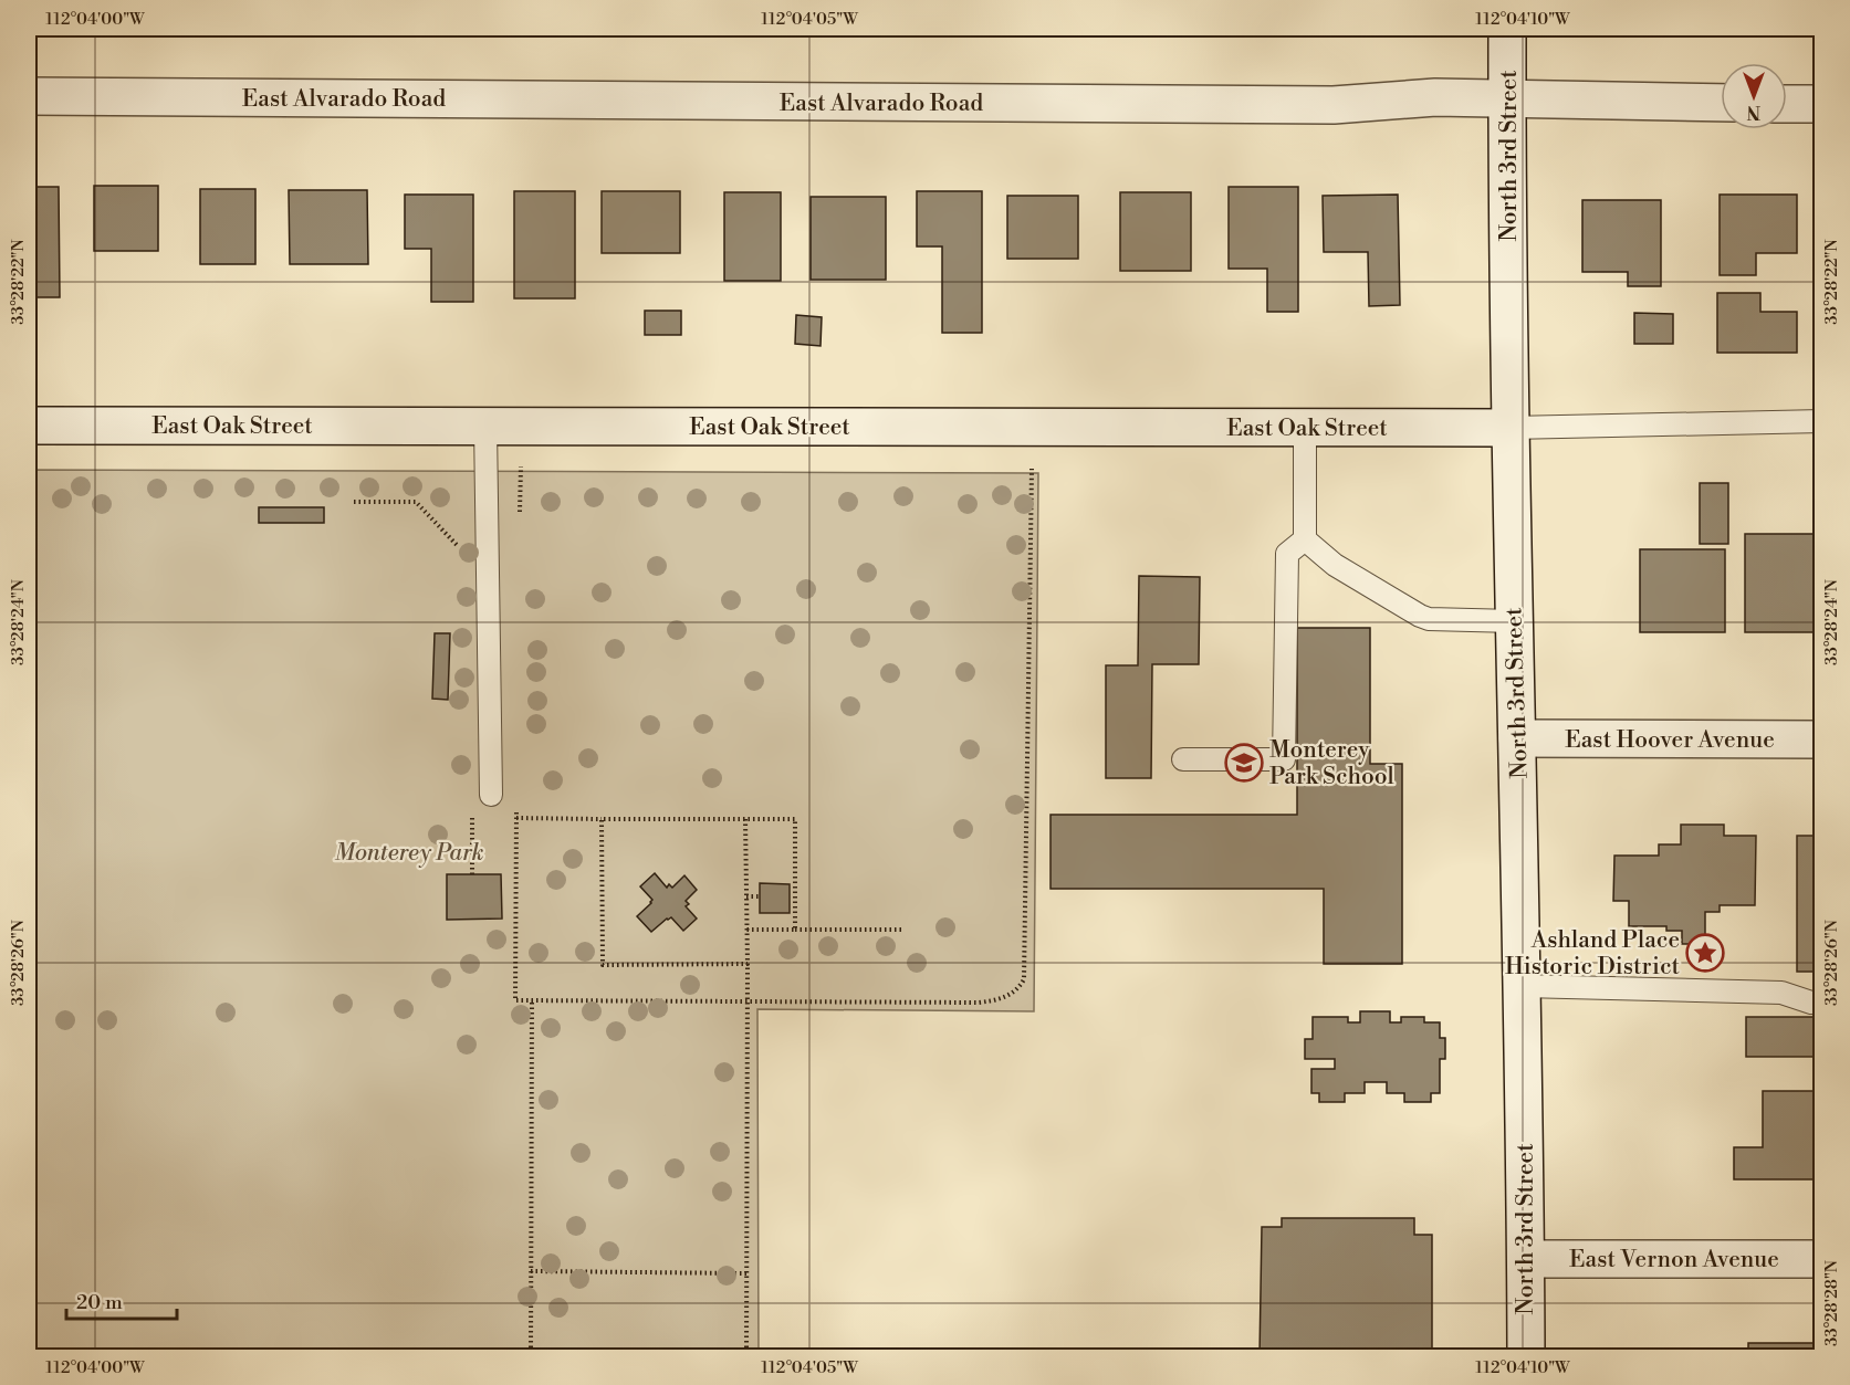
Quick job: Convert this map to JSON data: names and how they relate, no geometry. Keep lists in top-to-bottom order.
{
  "streets": {
    "street": [
      "East Alvarado Road",
      "North 3rd Street",
      "East Oak Street",
      "East Hoover Avenue",
      "East Vernon Avenue"
    ]
  },
  "crossings": [
    ["East Alvarado Road", "North 3rd Street"],
    ["North 3rd Street", "East Oak Street"],
    ["North 3rd Street", "East Hoover Avenue"],
    ["North 3rd Street", "East Vernon Avenue"]
  ],
  "parks": ["Monterey Park"],
  "places": {
    "school or university": ["Monterey Park School"],
    "place": ["Ashland Place Historic District"]
  },
  "scale_bar": "20 m",
  "north": "bottom",
  "coordinates": [
    "112°04'00\"W",
    "112°04'05\"W",
    "112°04'10\"W",
    "33°28'22\"N",
    "33°28'24\"N",
    "33°28'26\"N",
    "33°28'28\"N"
  ]
}
